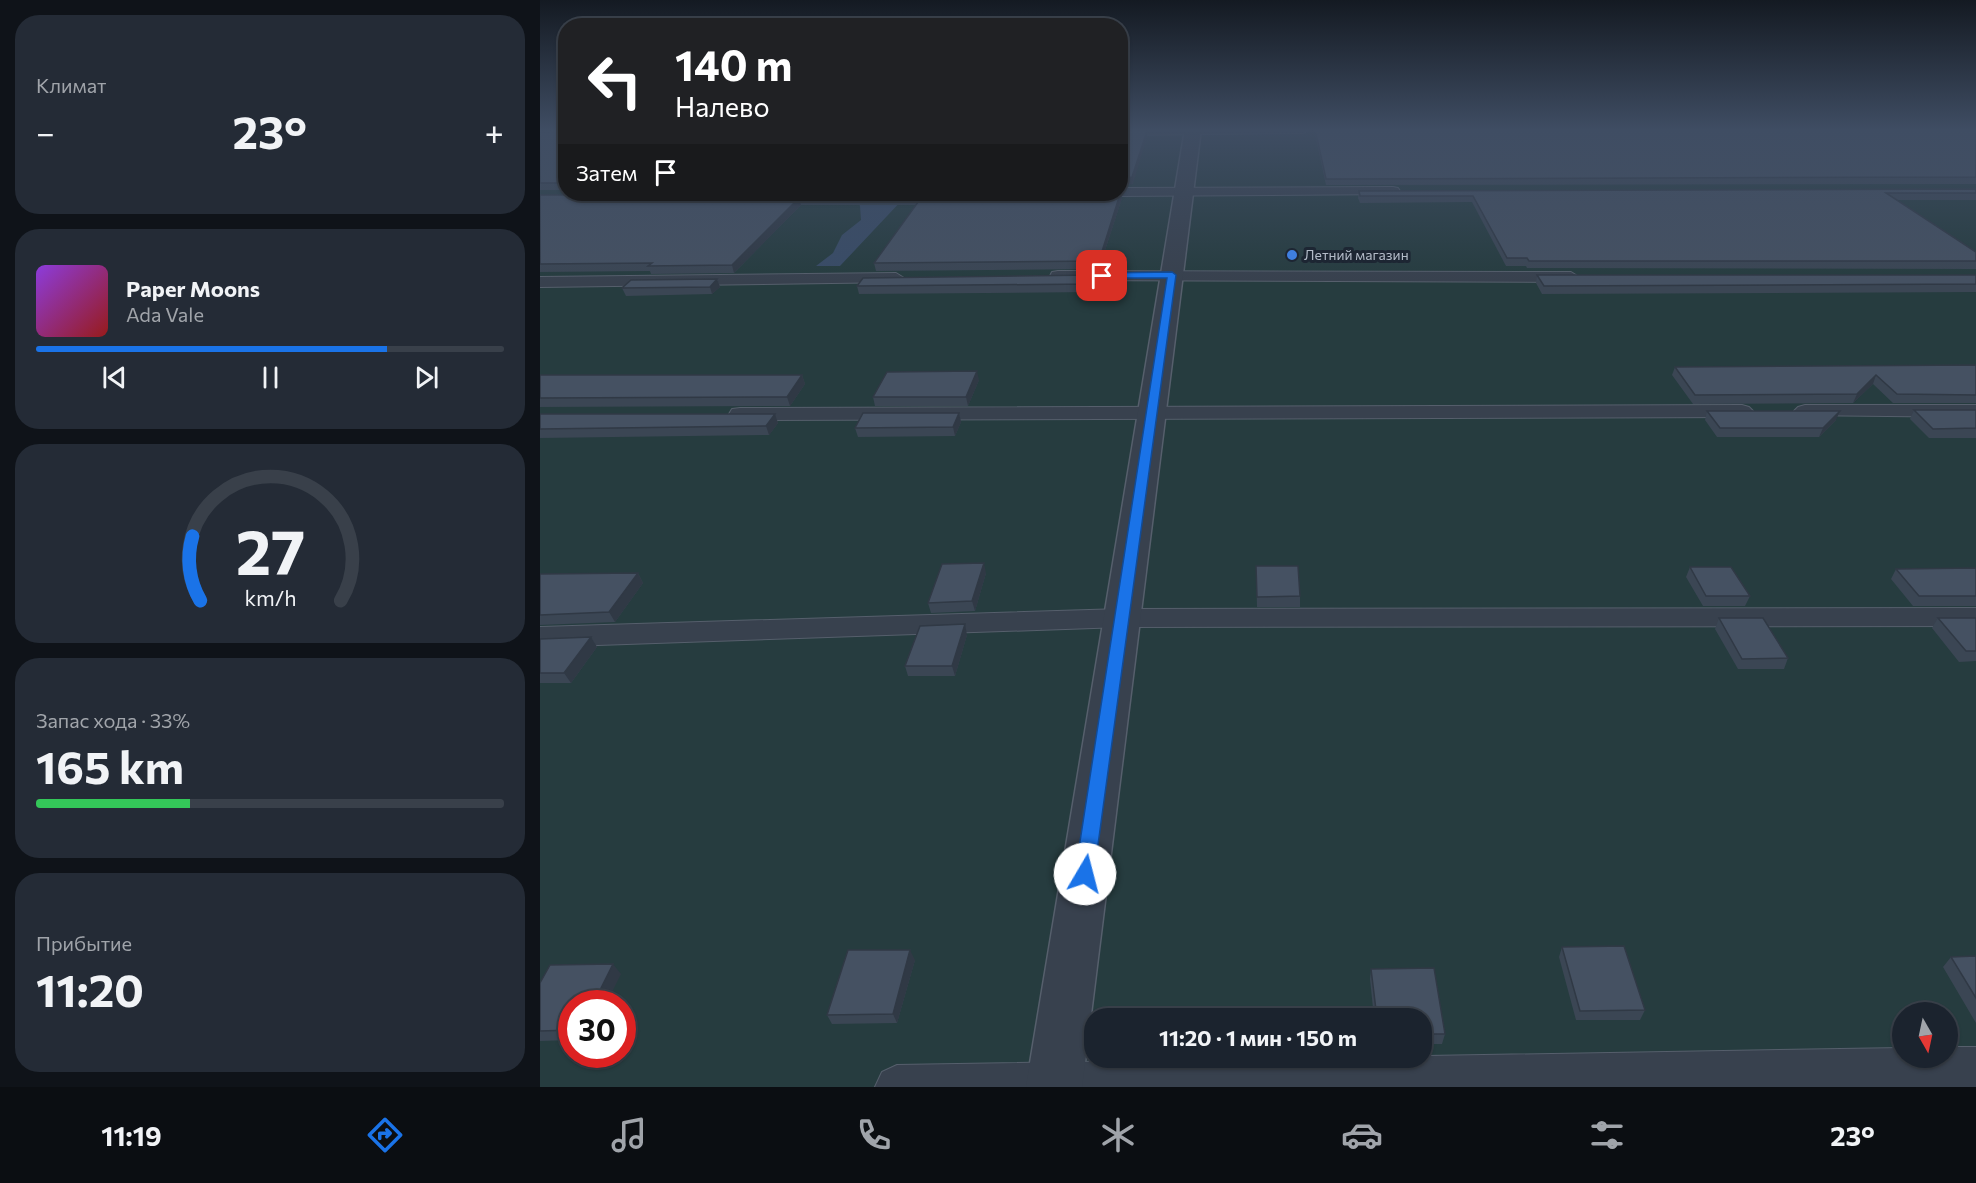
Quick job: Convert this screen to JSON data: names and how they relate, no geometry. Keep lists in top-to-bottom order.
{
  "places": ["Летний магазин"],
  "north": "bottom",
  "page": {
    "tile": [
      "Климат",
      ["Запас хода · 33%", "165 km"],
      ["Прибытие", "11:20"]
    ],
    "turn": ["140 m", "Налево"],
    "heat": ["−", "23°", "+"],
    "then": "Затем",
    "song": ["Paper Moons", "Ada Vale"],
    "limit": "30",
    "trip": "11:20 · 1 мин · 150 m",
    "tabs": ["11:19", "23°"],
    "gauge": ["27", "km/h"]
  }
}
